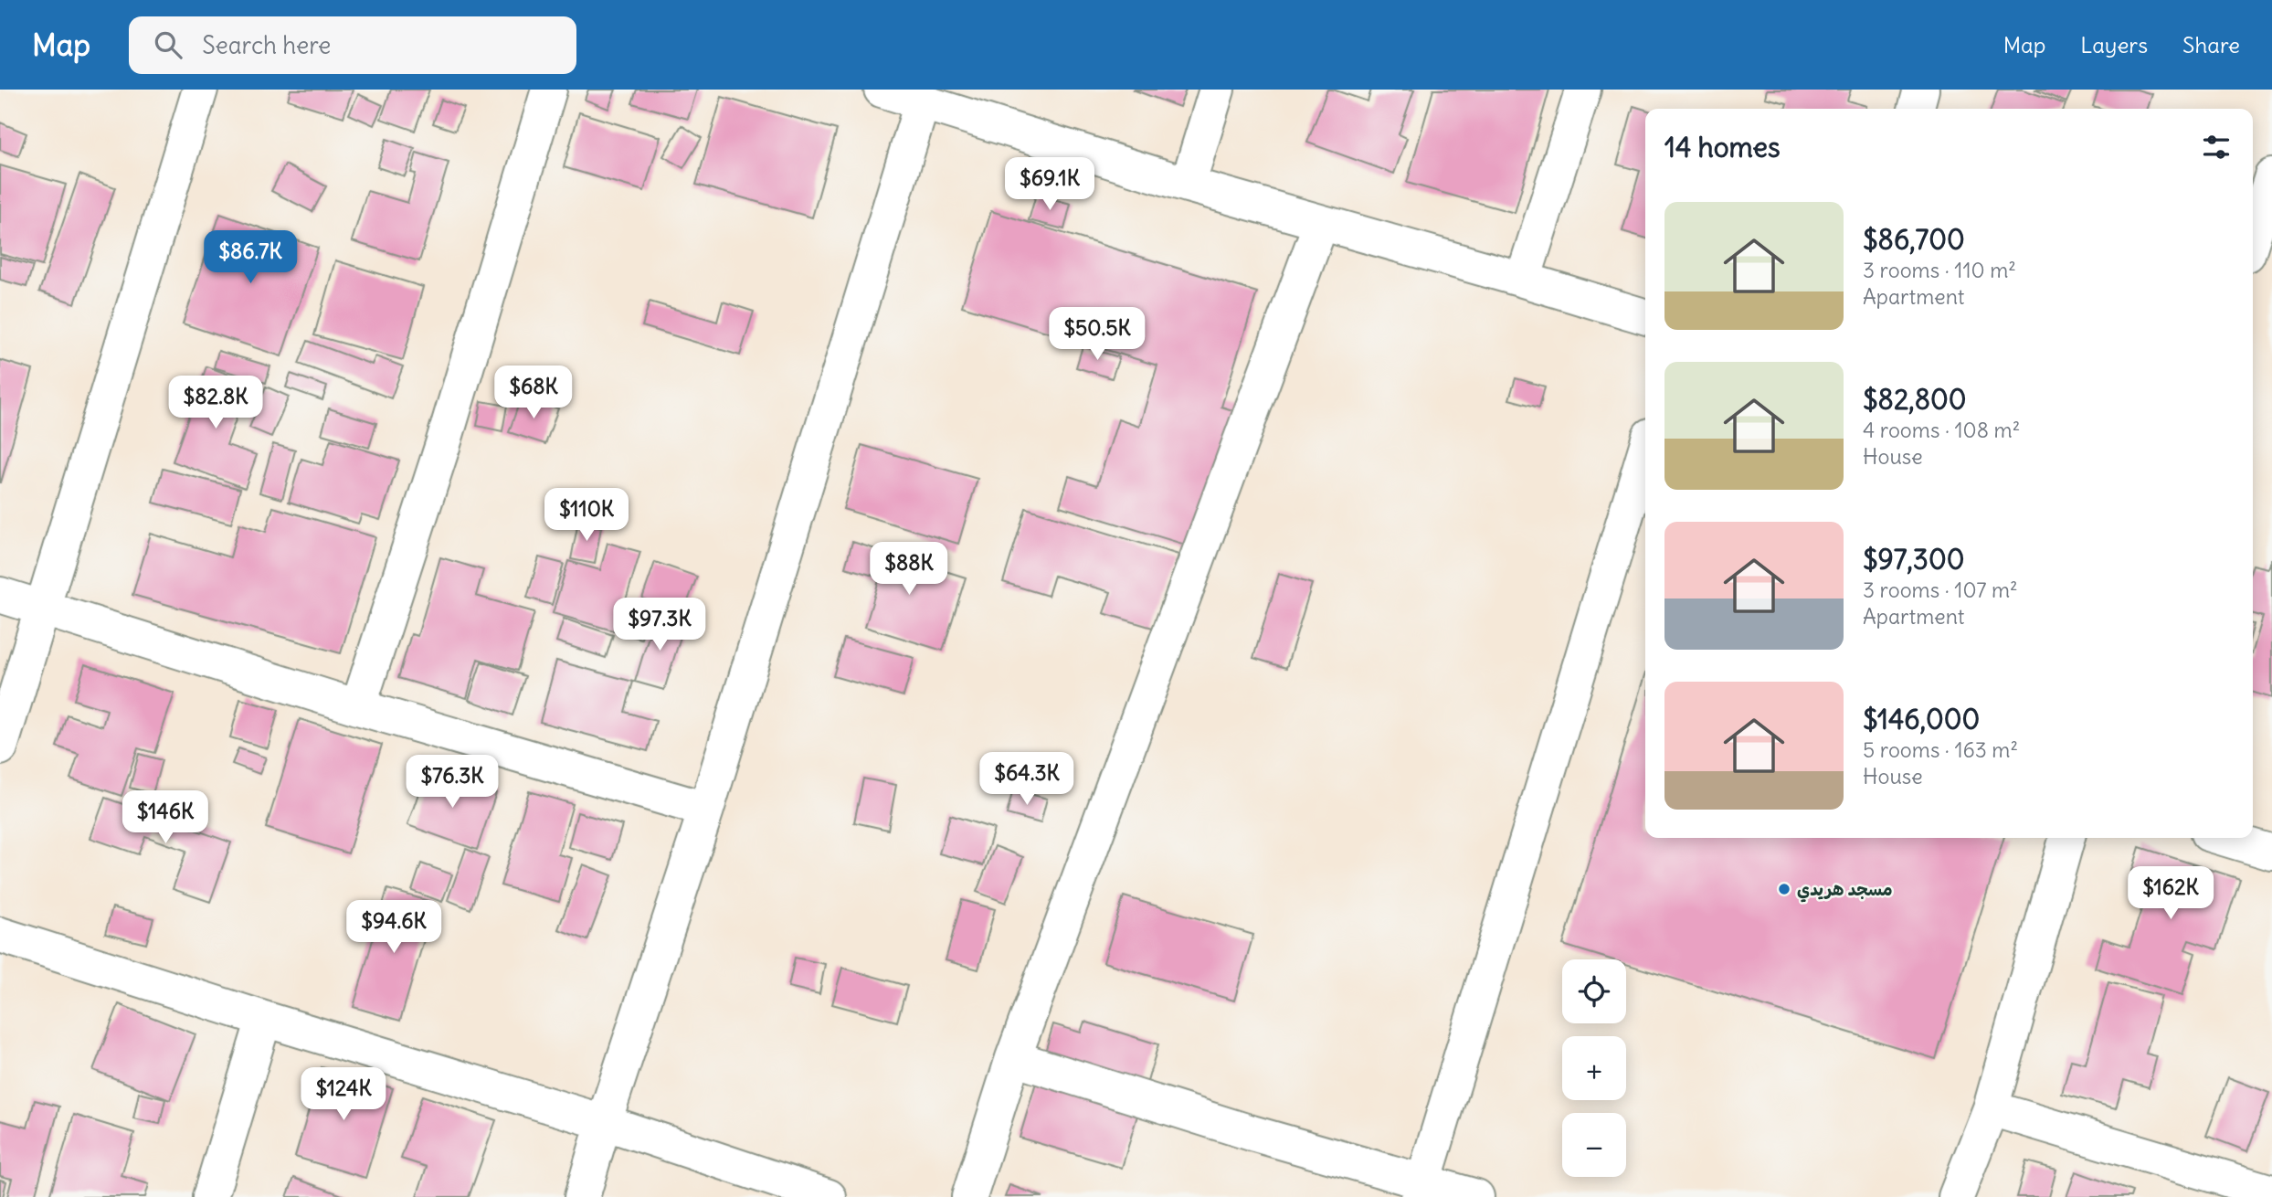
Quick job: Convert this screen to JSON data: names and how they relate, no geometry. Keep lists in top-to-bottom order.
{
  "places": ["مسجد هريدي"],
  "page": {
    "header": "Map",
    "search": "Search here",
    "nav": ["Map", "Layers", "Share"],
    "heading": "14 homes",
    "price": [
      "$69.1K",
      "$86.7K",
      "$50.5K",
      "$68K",
      "$82.8K",
      "$110K",
      "$88K",
      "$97.3K",
      "$64.3K",
      "$76.3K",
      "$146K",
      "$162K",
      "$94.6K",
      "$124K"
    ],
    "list": [
      {
        "name": "$86,700",
        "note": "3 rooms · 110 m² · Apartment"
      },
      {
        "name": "$82,800",
        "note": "4 rooms · 108 m² · House"
      },
      {
        "name": "$97,300",
        "note": "3 rooms · 107 m² · Apartment"
      },
      {
        "name": "$146,000",
        "note": "5 rooms · 163 m² · House"
      }
    ],
    "map_buttons": ["+", "−"]
  }
}
